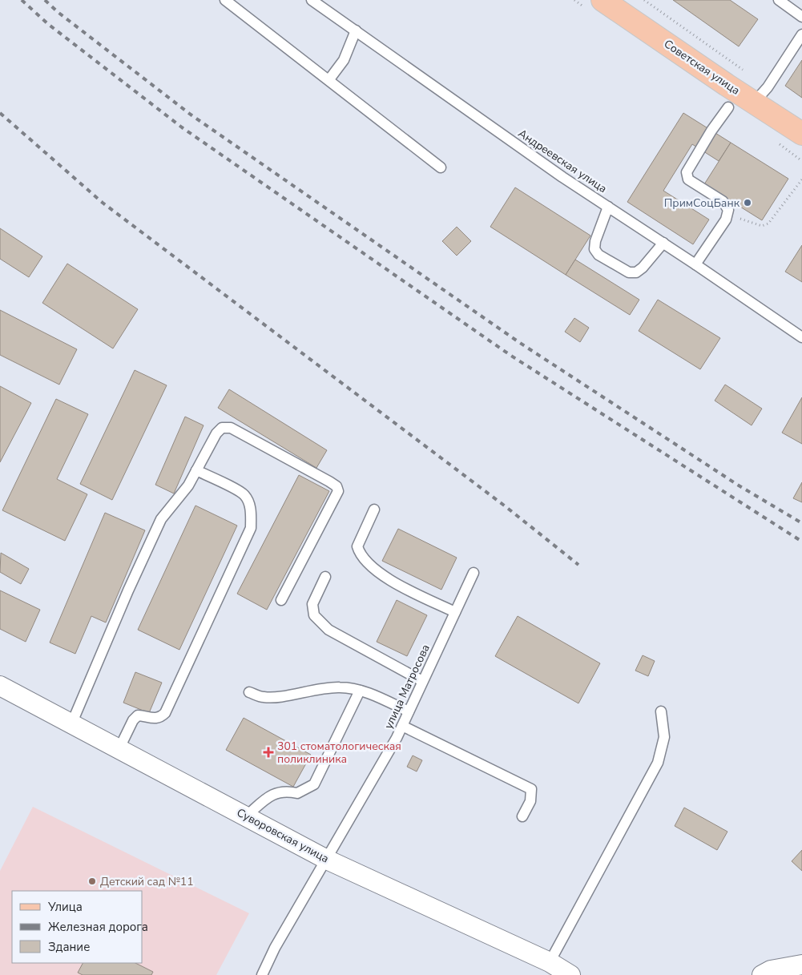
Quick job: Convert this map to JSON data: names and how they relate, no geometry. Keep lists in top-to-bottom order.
{
  "streets": {
    "main road": ["Советская улица"],
    "street": ["Суворовская улица"],
    "lane": ["Андреевская улица", "улица Матросова"]
  },
  "crossings": [
    ["улица Матросова", "Суворовская улица"]
  ],
  "places": {
    "other": ["ПримСоцБанк", "Детский сад №11"],
    "health": ["301 стоматологическая поликлиника"]
  },
  "legend": ["Улица", "Железная дорога", "Здание"]
}
